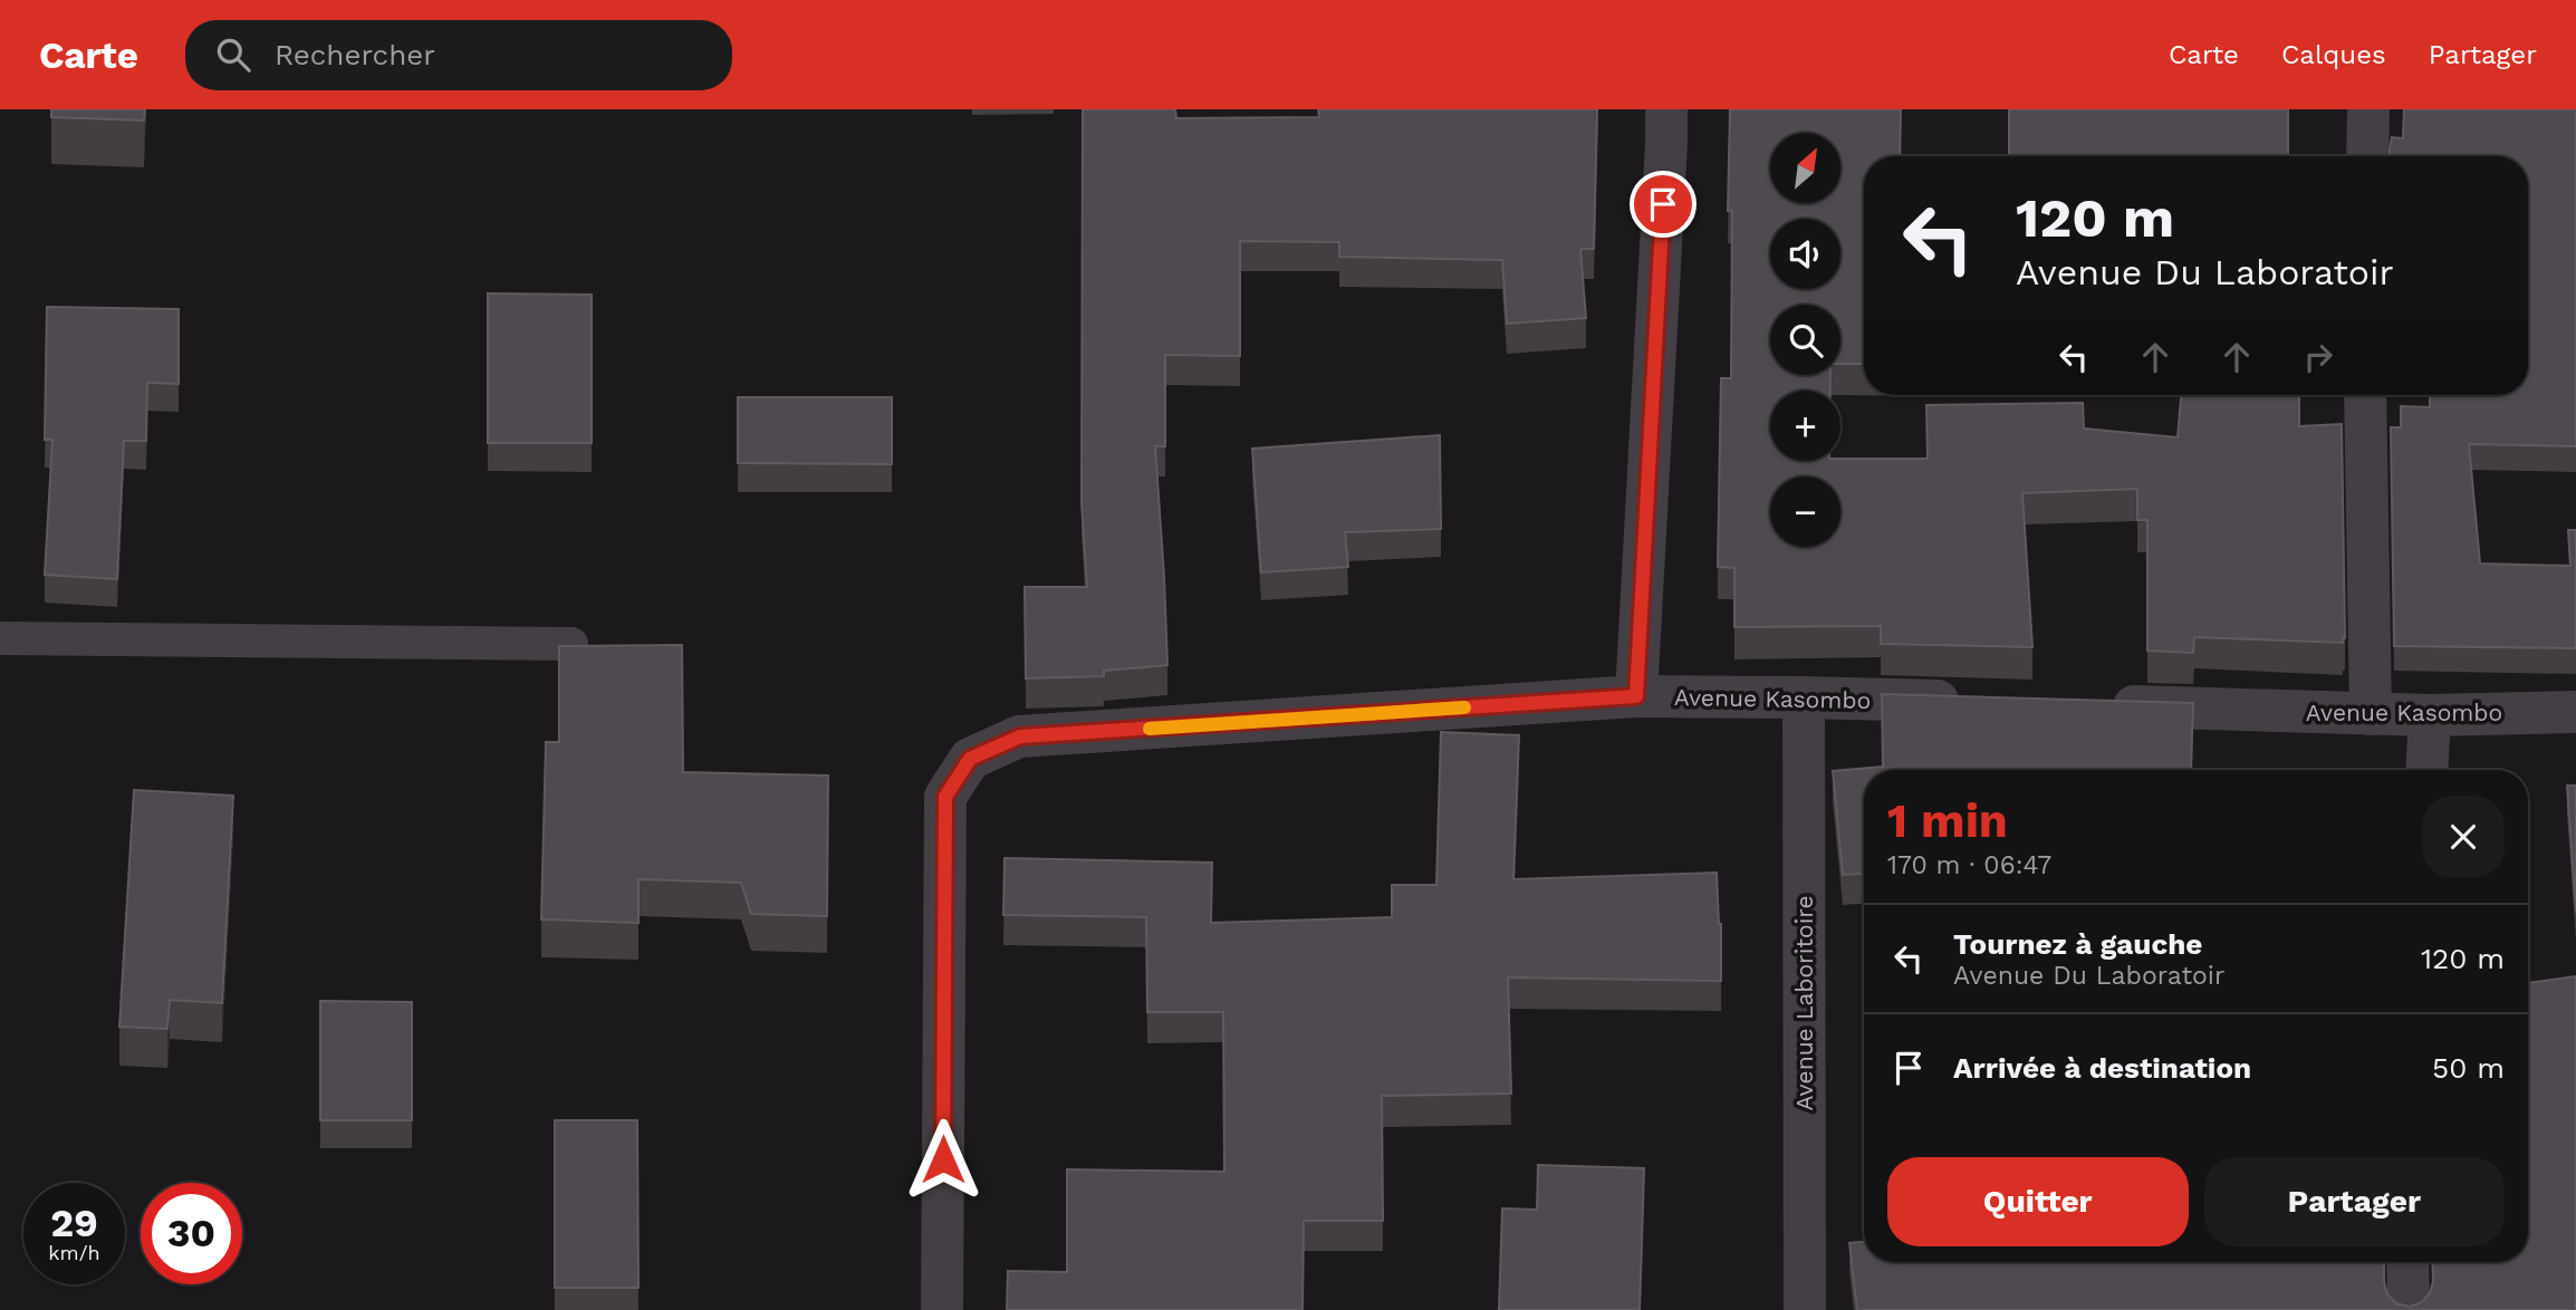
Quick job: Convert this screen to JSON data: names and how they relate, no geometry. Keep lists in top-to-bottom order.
{
  "streets": {
    "street": ["Avenue Kasombo", "Avenue Laboritoire"]
  },
  "crossings": [
    ["Avenue Kasombo", "Avenue Laboritoire"]
  ],
  "north": "top right",
  "page": {
    "header": "Carte",
    "search": "Rechercher",
    "nav": ["Carte", "Calques", "Partager"],
    "map_buttons": ["+", "−"],
    "turn": ["120 m", "Avenue Du Laboratoir"],
    "heading": ["1 min", "170 m · 06:47"],
    "list": [
      {
        "name": "Tournez à gauche",
        "note": "Avenue Du Laboratoir",
        "value": "120 m"
      },
      {
        "name": "Arrivée à destination",
        "value": "50 m"
      }
    ],
    "buttons": ["Quitter", "Partager"],
    "speed": "29 km/h",
    "limit": "30"
  }
}
